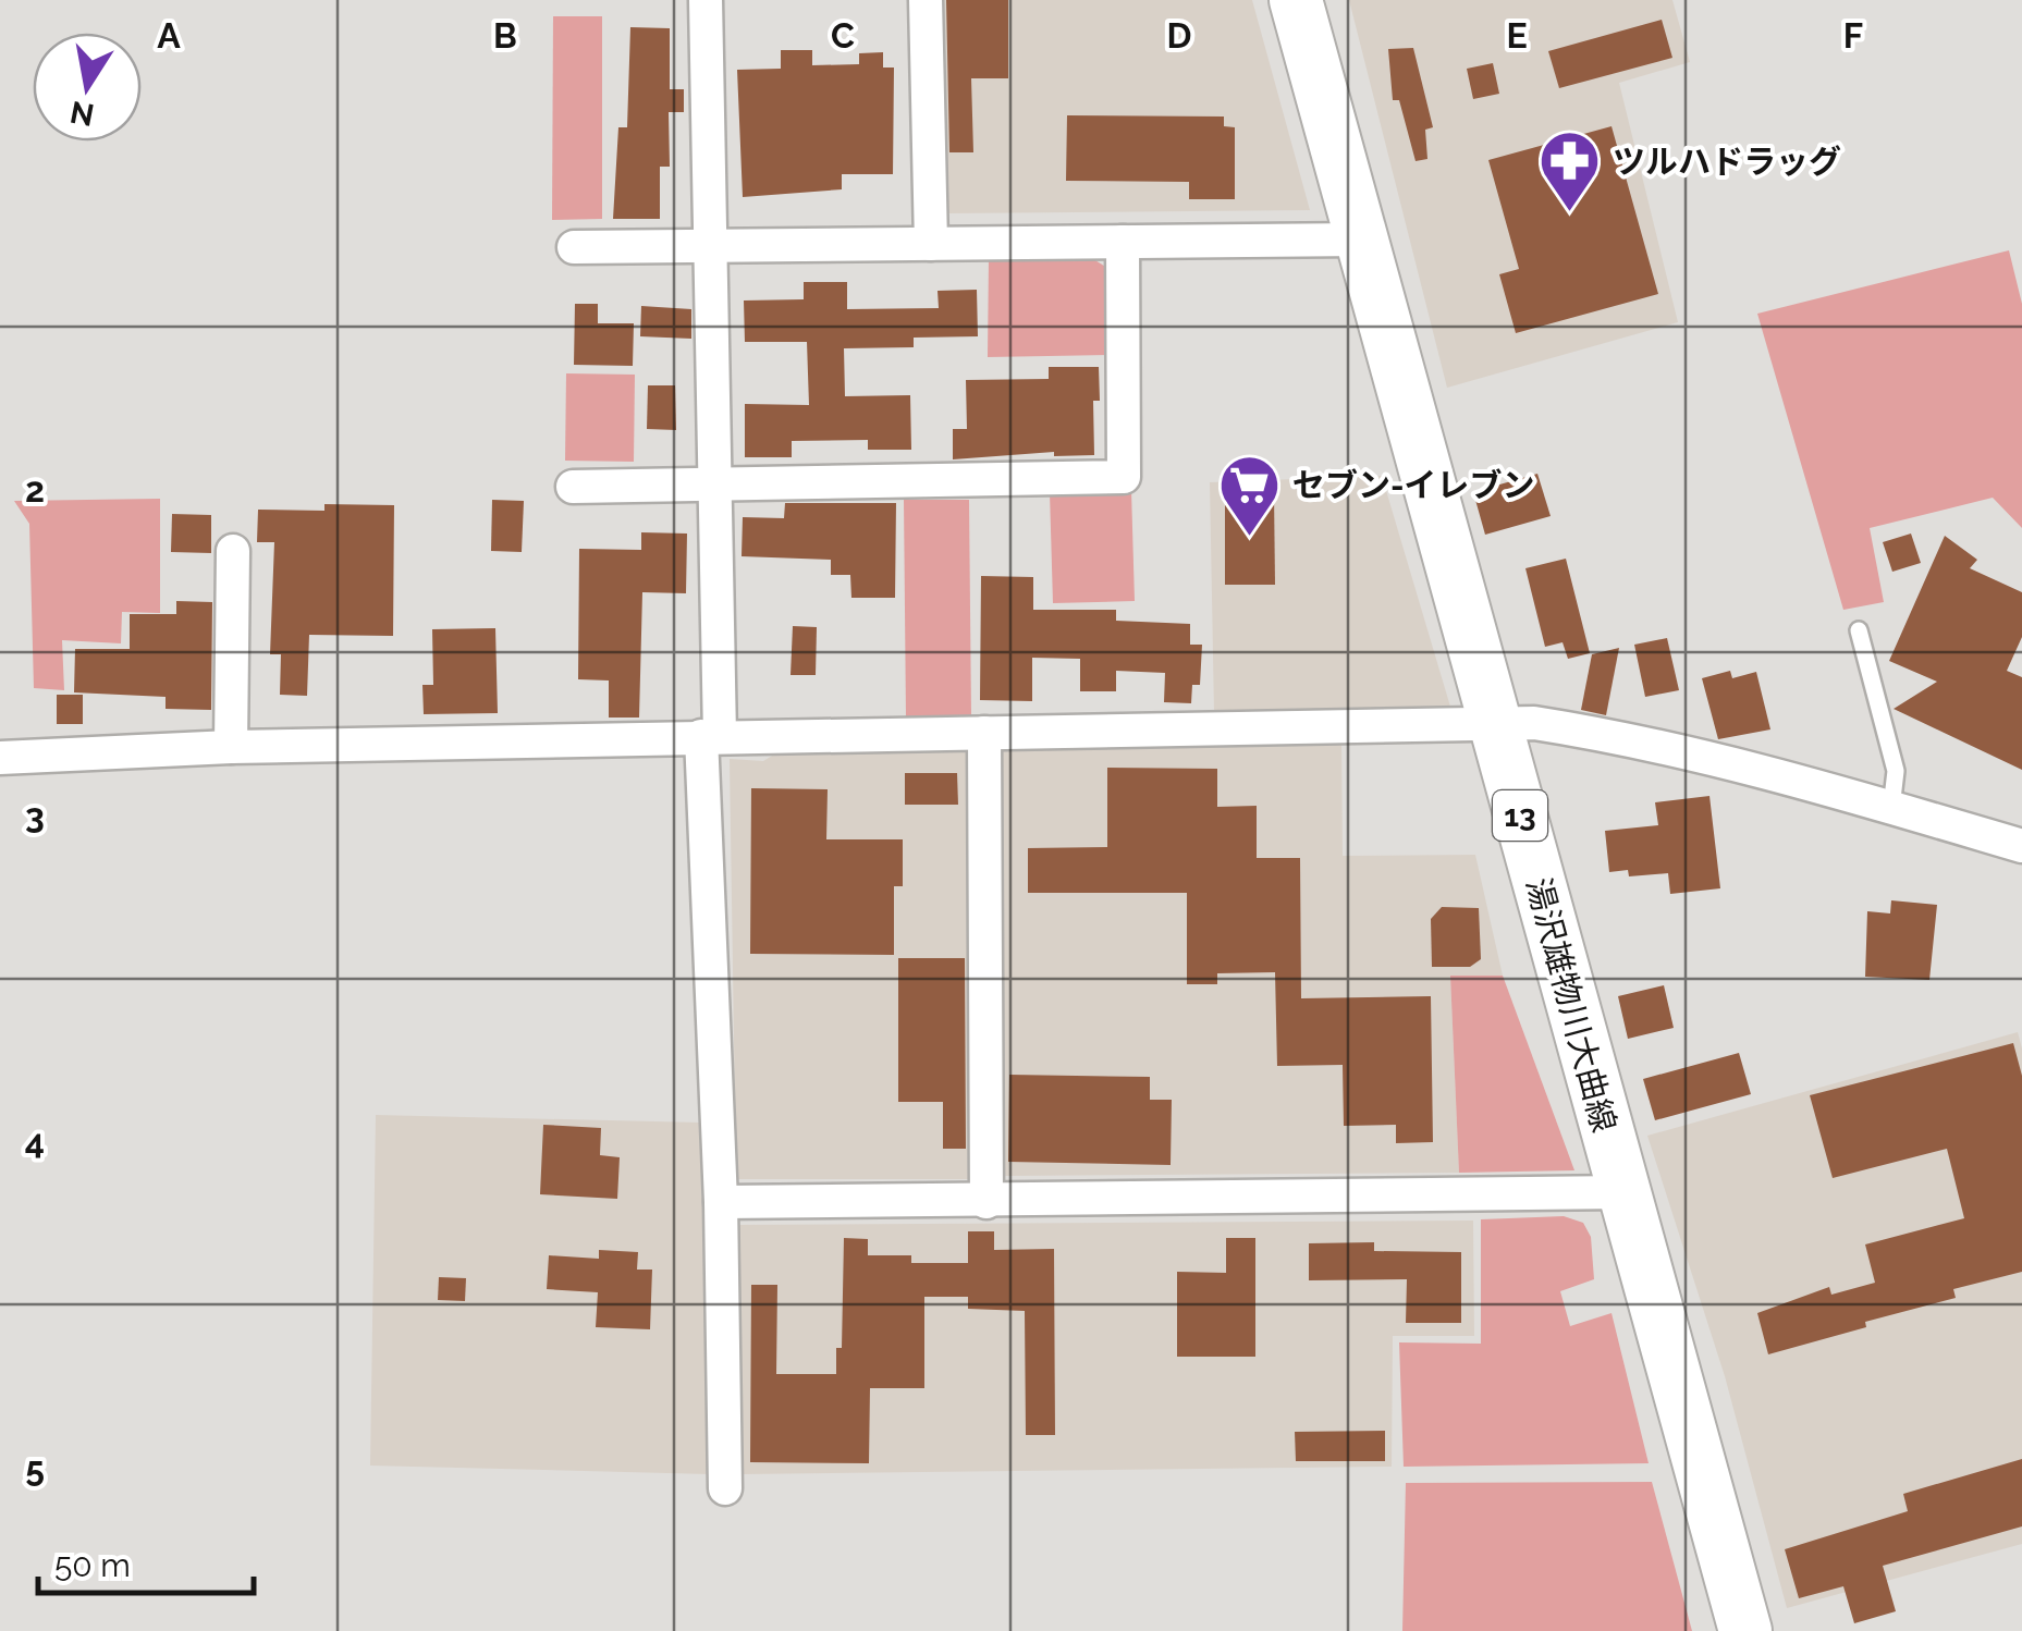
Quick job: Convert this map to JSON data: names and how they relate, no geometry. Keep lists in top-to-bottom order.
{
  "streets": {
    "main road": ["13", "湯沢雄物川大曲線"]
  },
  "places": {
    "pharmacy": ["ツルハドラッグ"],
    "supermarket": ["セブン-イレブン"]
  },
  "scale_bar": "50 m",
  "north": "bottom",
  "grid": {
    "columns": [
      "A",
      "B",
      "C",
      "D",
      "E",
      "F"
    ],
    "rows": [
      "2",
      "3",
      "4",
      "5"
    ]
  }
}
